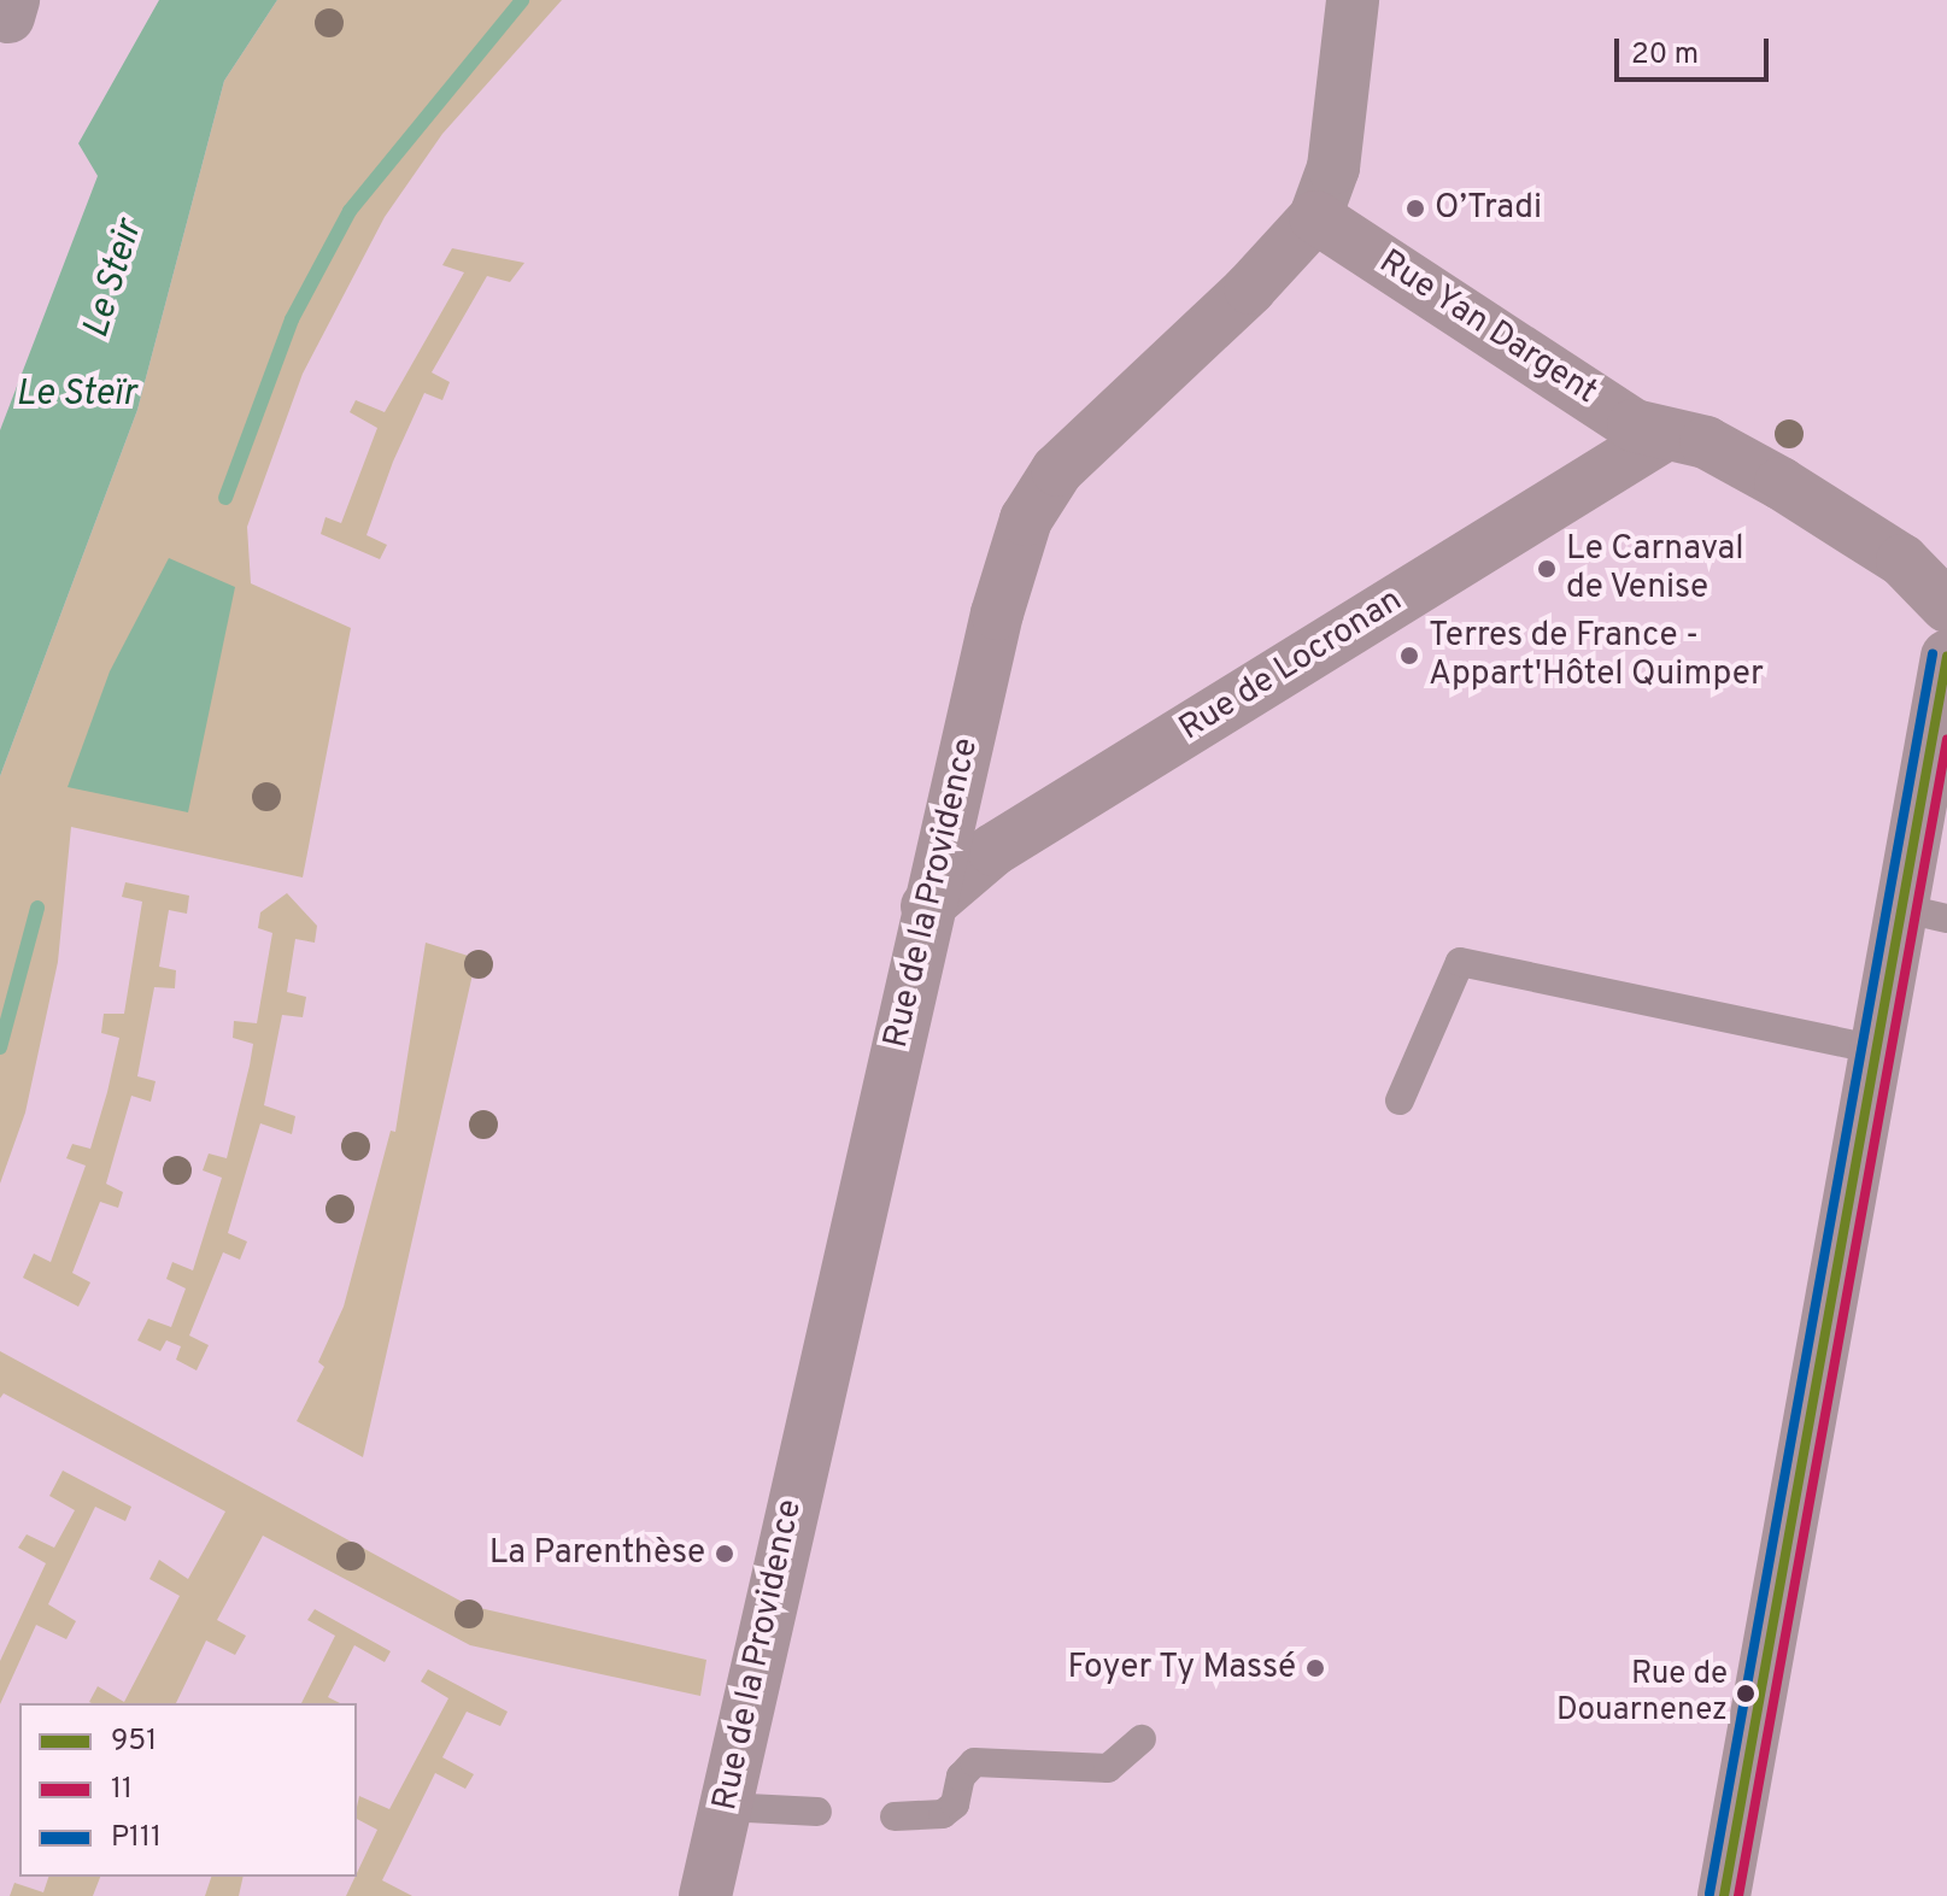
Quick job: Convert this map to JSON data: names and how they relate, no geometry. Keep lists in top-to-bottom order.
{
  "streets": {
    "street": ["Rue Yan Dargent", "Rue de Locronan", "Rue de la Providence"]
  },
  "crossings": [
    ["Rue Yan Dargent", "Rue de Locronan"],
    ["Rue Yan Dargent", "Rue de la Providence"],
    ["Rue de Locronan", "Rue de la Providence"]
  ],
  "water": ["Le Steir", "Le Steïr"],
  "places": [
    "O’Tradi",
    "Le Carnaval de Venise",
    "Terres de France - Appart'Hôtel Quimper",
    "La Parenthèse",
    "Foyer Ty Massé",
    "Rue de Douarnenez"
  ],
  "lines": ["transit line P111", "transit line 951", "transit line 11"],
  "legend": ["951", "11", "P111"],
  "scale_bar": "20 m"
}
